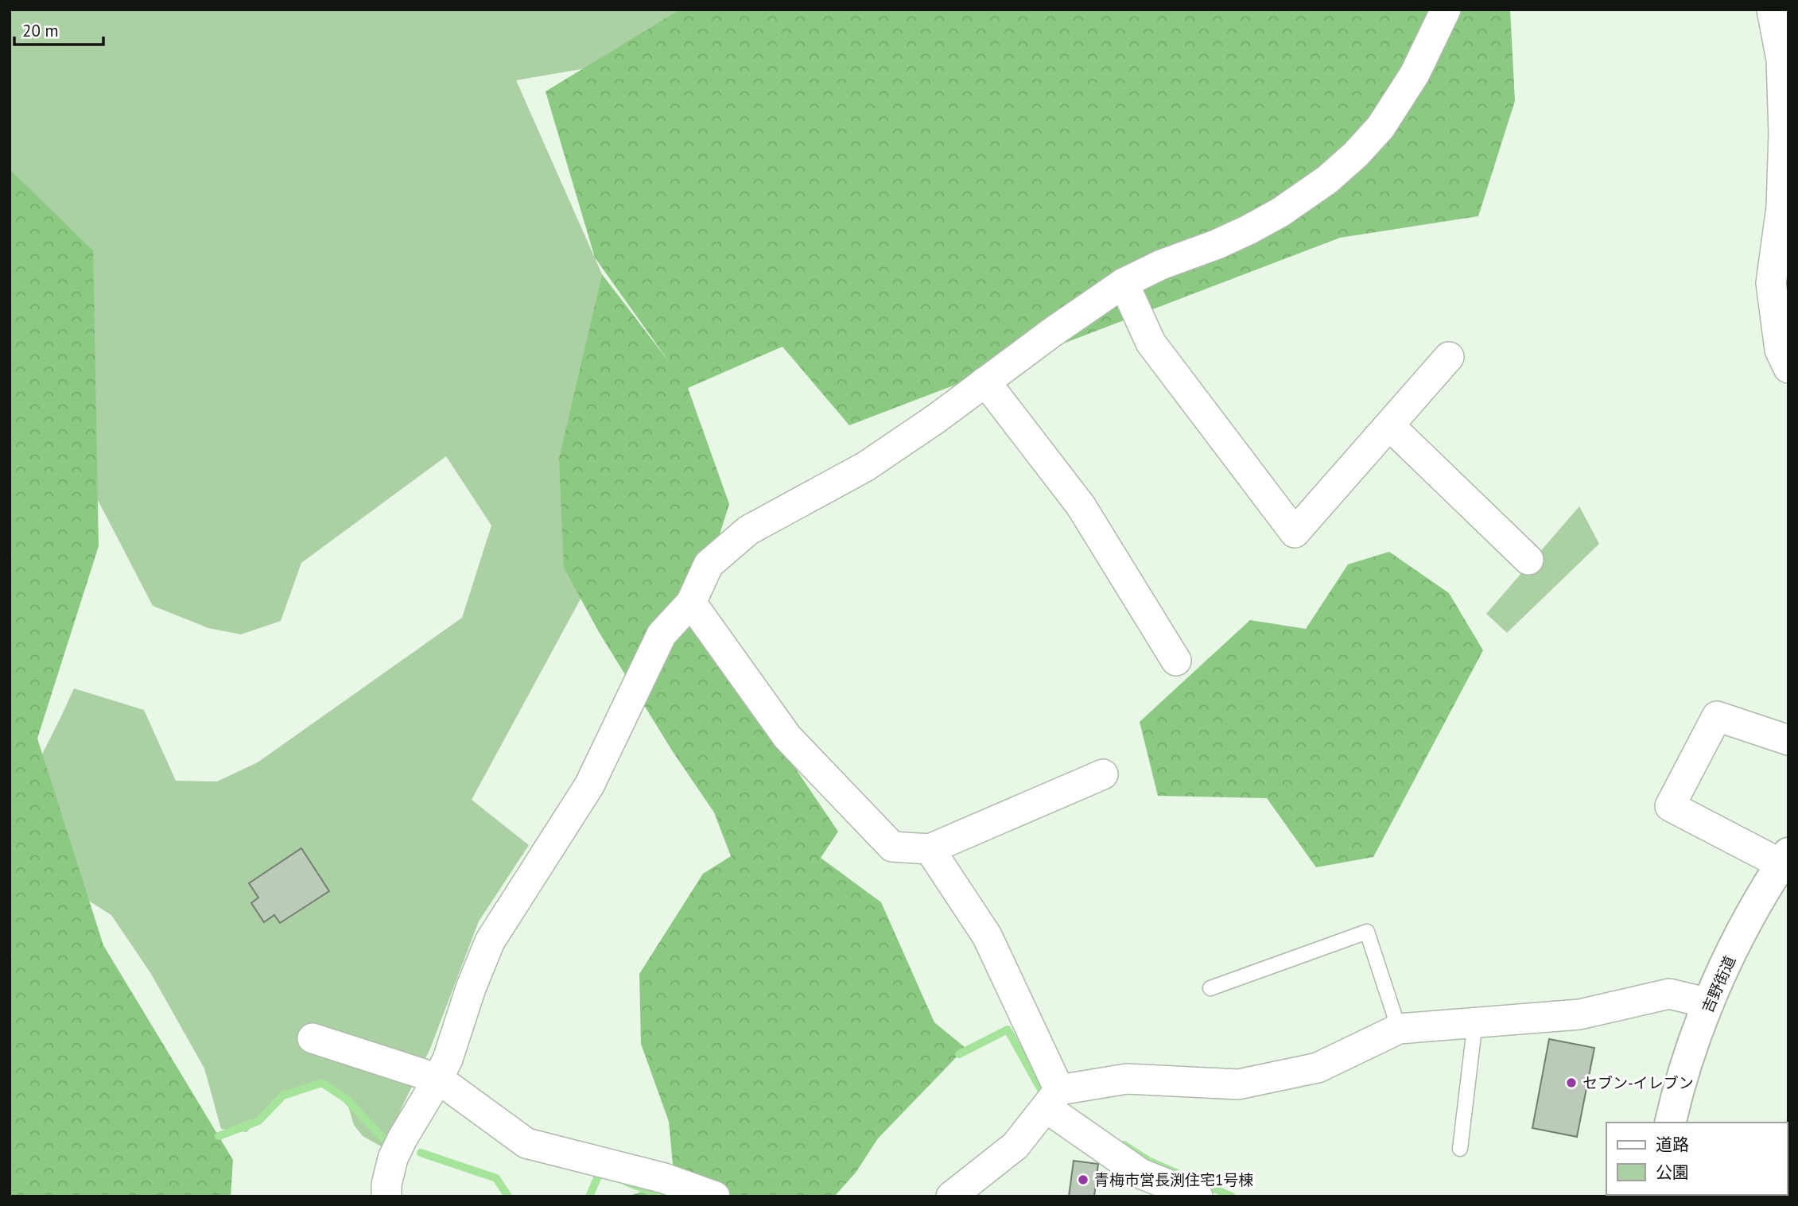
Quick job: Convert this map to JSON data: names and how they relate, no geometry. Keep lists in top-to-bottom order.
{
  "streets": {
    "highway": ["吉野街道"]
  },
  "places": ["セブン-イレブン", "青梅市営長渕住宅1号棟"],
  "legend": ["道路", "公園"],
  "scale_bar": "20 m"
}
